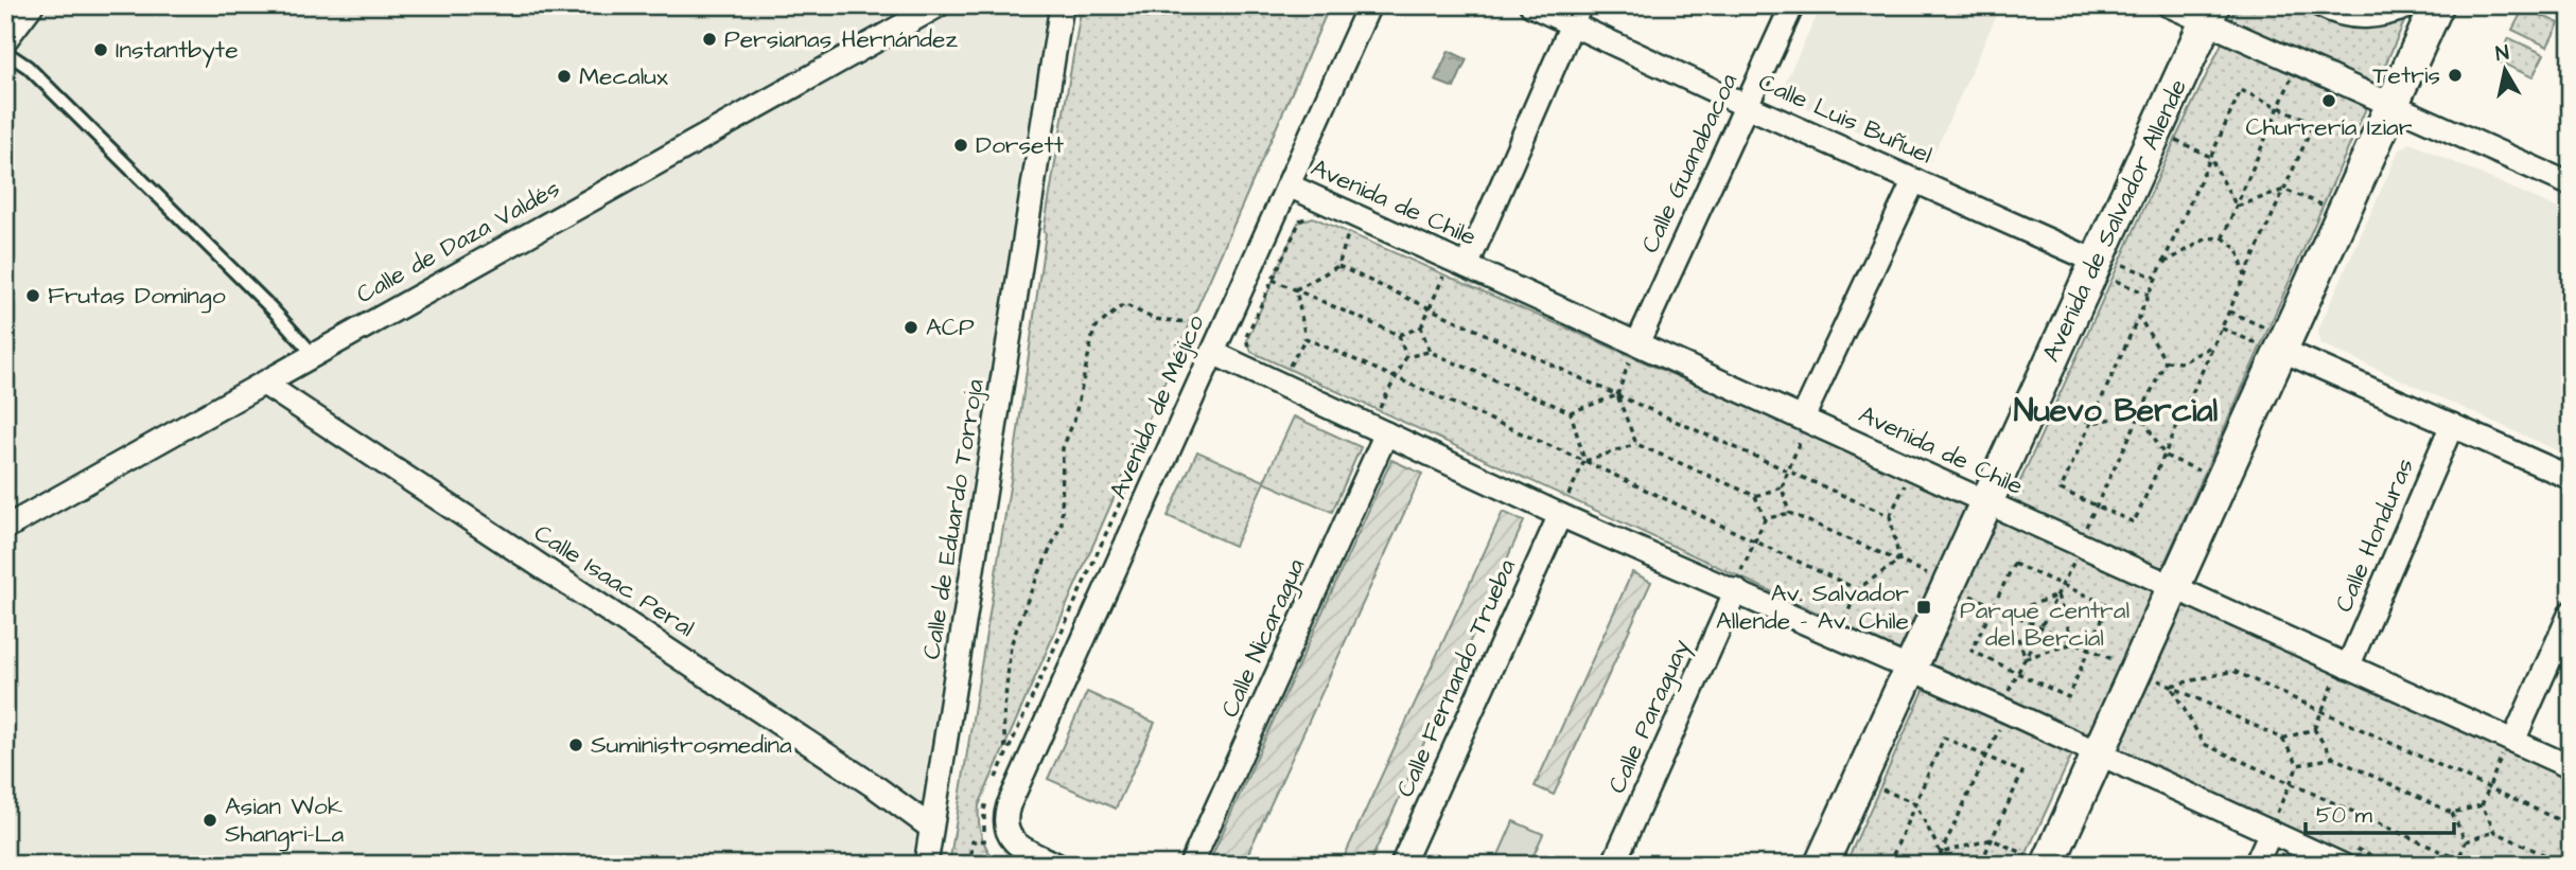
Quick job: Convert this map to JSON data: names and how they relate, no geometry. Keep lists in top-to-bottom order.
{
  "streets": {
    "street": [
      "Calle Luis Buñuel",
      "Calle Guanabacoa",
      "Avenida de Chile",
      "Avenida de Salvador Allende",
      "Calle de Daza Valdés",
      "Avenida de Méjico",
      "Calle de Eduardo Torroja",
      "Calle Honduras",
      "Calle Isaac Peral",
      "Calle Nicaragua",
      "Calle Fernando Trueba",
      "Calle Paraguay"
    ]
  },
  "crossings": [
    ["Calle Luis Buñuel", "Calle Guanabacoa"],
    ["Calle Luis Buñuel", "Avenida de Salvador Allende"],
    ["Calle Guanabacoa", "Avenida de Chile"],
    ["Avenida de Chile", "Avenida de Salvador Allende"],
    ["Avenida de Chile", "Avenida de Méjico"],
    ["Avenida de Chile", "Calle Honduras"],
    ["Calle de Daza Valdés", "Calle Isaac Peral"],
    ["Calle de Eduardo Torroja", "Calle Isaac Peral"]
  ],
  "districts": ["Nuevo Bercial"],
  "parks": ["Parque central del Bercial"],
  "places": {
    "other": [
      "Persianas Hernández",
      "Instantbyte",
      "Tetris",
      "Mecalux",
      "Churrería Iziar",
      "Dorsett",
      "Frutas Domingo",
      "ACP",
      "Suministrosmedina",
      "Asian Wok Shangri-La"
    ],
    "transit": ["Av. Salvador Allende - Av. Chile"]
  },
  "scale_bar": "50 m",
  "north": "top"
}
